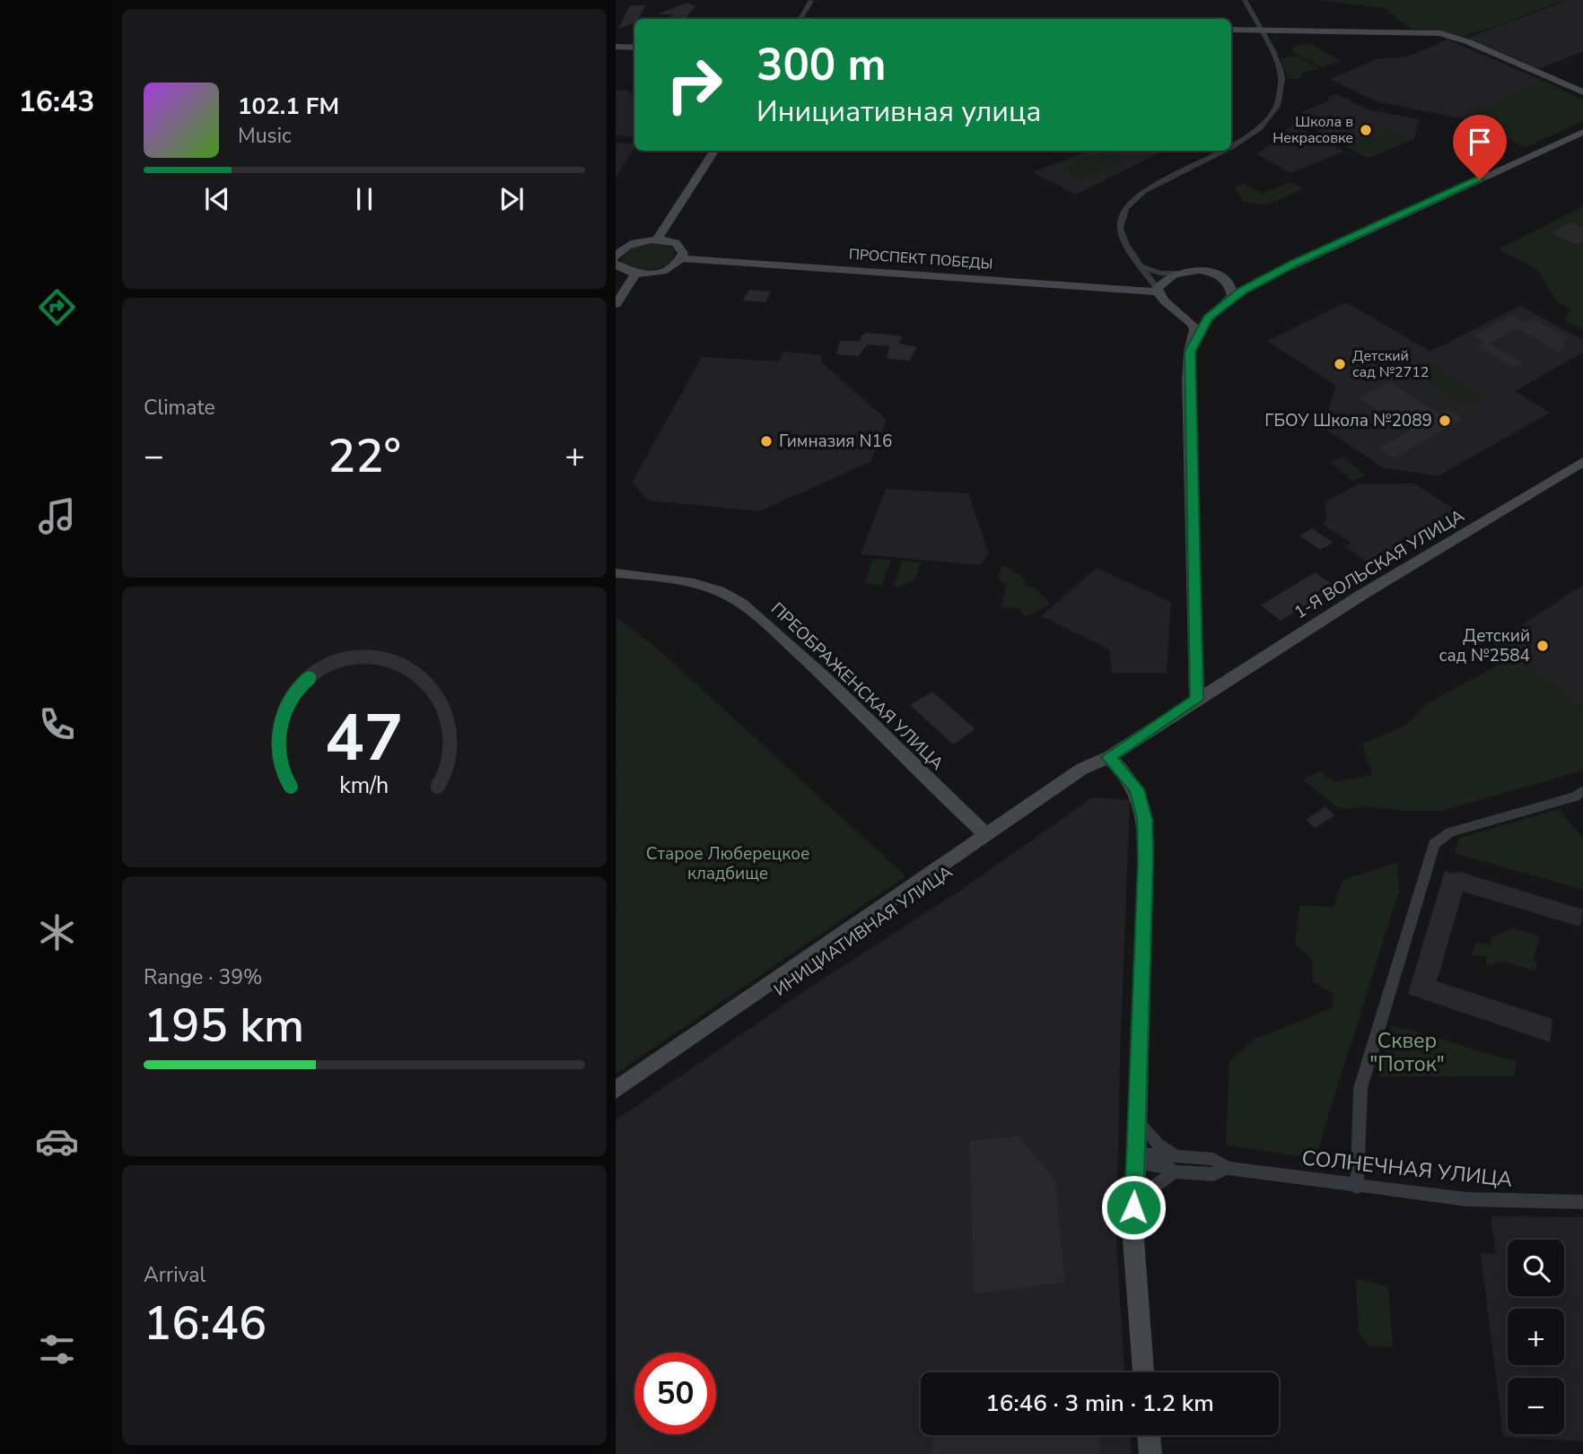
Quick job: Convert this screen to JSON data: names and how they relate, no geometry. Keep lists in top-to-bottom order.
{
  "streets": {
    "main road": [
      "ПРОСПЕКТ ПОБЕДЫ",
      "1-Я ВОЛЬСКАЯ УЛИЦА",
      "ПРЕОБРАЖЕНСКАЯ УЛИЦА",
      "ИНИЦИАТИВНАЯ УЛИЦА"
    ],
    "street": ["СОЛНЕЧНАЯ УЛИЦА"]
  },
  "crossings": [
    ["1-Я ВОЛЬСКАЯ УЛИЦА", "ИНИЦИАТИВНАЯ УЛИЦА"],
    ["ПРЕОБРАЖЕНСКАЯ УЛИЦА", "ИНИЦИАТИВНАЯ УЛИЦА"]
  ],
  "parks": ["Старое Люберецкое кладбище", "Сквер \"Поток\""],
  "places": [
    "Школа в Некрасовке",
    "Детский сад №2712",
    "ГБОУ Школа №2089",
    "Гимназия N16",
    "Детский сад №2584"
  ],
  "page": {
    "tabs": "16:43",
    "turn": ["300 m", "Инициативная улица"],
    "song": ["102.1 FM", "Music"],
    "tile": [
      "Climate",
      ["Range · 39%", "195 km"],
      ["Arrival", "16:46"]
    ],
    "heat": ["−", "22°", "+"],
    "map_buttons": ["+", "−"],
    "limit": "50",
    "trip": "16:46 · 3 min · 1.2 km",
    "gauge": ["47", "km/h"]
  }
}
